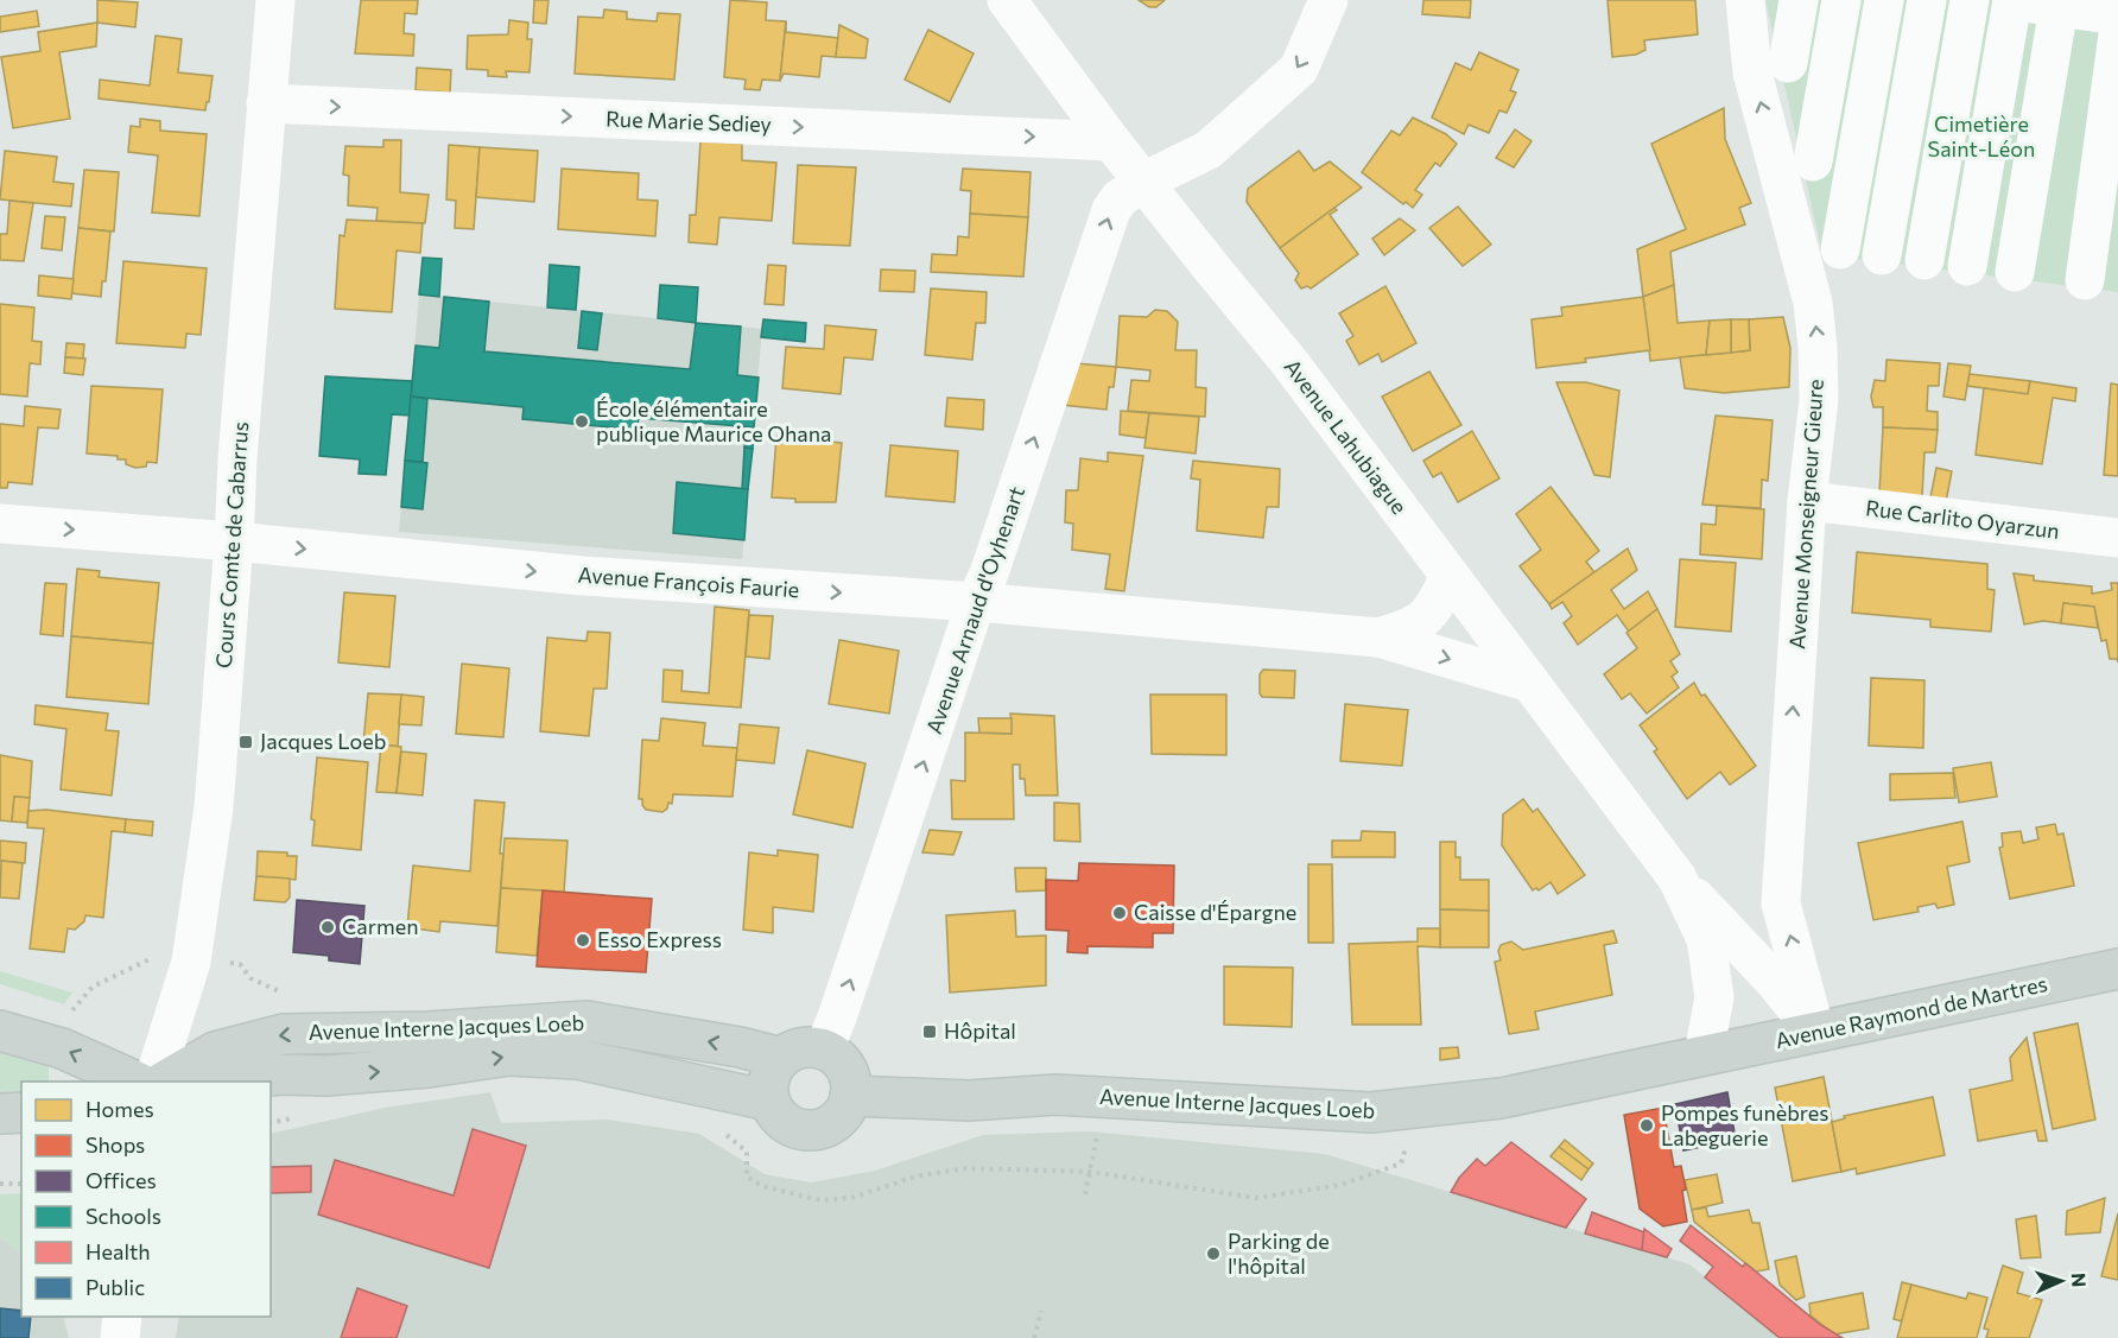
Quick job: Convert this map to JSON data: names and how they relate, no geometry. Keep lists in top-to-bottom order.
{
  "streets": {
    "main road": ["Avenue Raymond de Martres", "Avenue Interne Jacques Loeb"],
    "street": [
      "Rue Marie Sediey",
      "Avenue Lahubiague",
      "Avenue Monseigneur Gieure",
      "Rue Carlito Oyarzun",
      "Cours Comte de Cabarrus",
      "Avenue François Faurie",
      "Avenue Arnaud d'Oyhenart"
    ]
  },
  "crossings": [
    ["Rue Marie Sediey", "Avenue Lahubiague"],
    ["Rue Marie Sediey", "Cours Comte de Cabarrus"],
    ["Avenue Lahubiague", "Avenue Monseigneur Gieure"],
    ["Avenue Lahubiague", "Avenue François Faurie"],
    ["Avenue Lahubiague", "Avenue Arnaud d'Oyhenart"],
    ["Avenue Lahubiague", "Avenue Raymond de Martres"],
    ["Avenue Lahubiague", "Avenue Interne Jacques Loeb"],
    ["Avenue Monseigneur Gieure", "Rue Carlito Oyarzun"],
    ["Avenue Monseigneur Gieure", "Avenue Raymond de Martres"],
    ["Cours Comte de Cabarrus", "Avenue François Faurie"],
    ["Avenue François Faurie", "Avenue Arnaud d'Oyhenart"],
    ["Avenue Arnaud d'Oyhenart", "Avenue Interne Jacques Loeb"],
    ["Avenue Raymond de Martres", "Avenue Interne Jacques Loeb"]
  ],
  "one_way": ["Rue Marie Sediey", "Avenue François Faurie"],
  "parks": ["Cimetière Saint-Léon"],
  "places": {
    "other": [
      "École élémentaire publique Maurice Ohana",
      "Caisse d'Épargne",
      "Carmen",
      "Esso Express",
      "Pompes funèbres Labeguerie",
      "Parking de l'hôpital"
    ],
    "transit": ["Jacques Loeb", "Hôpital"]
  },
  "legend": [
    "Homes",
    "Shops",
    "Offices",
    "Schools",
    "Health",
    "Public"
  ],
  "north": "right"
}
